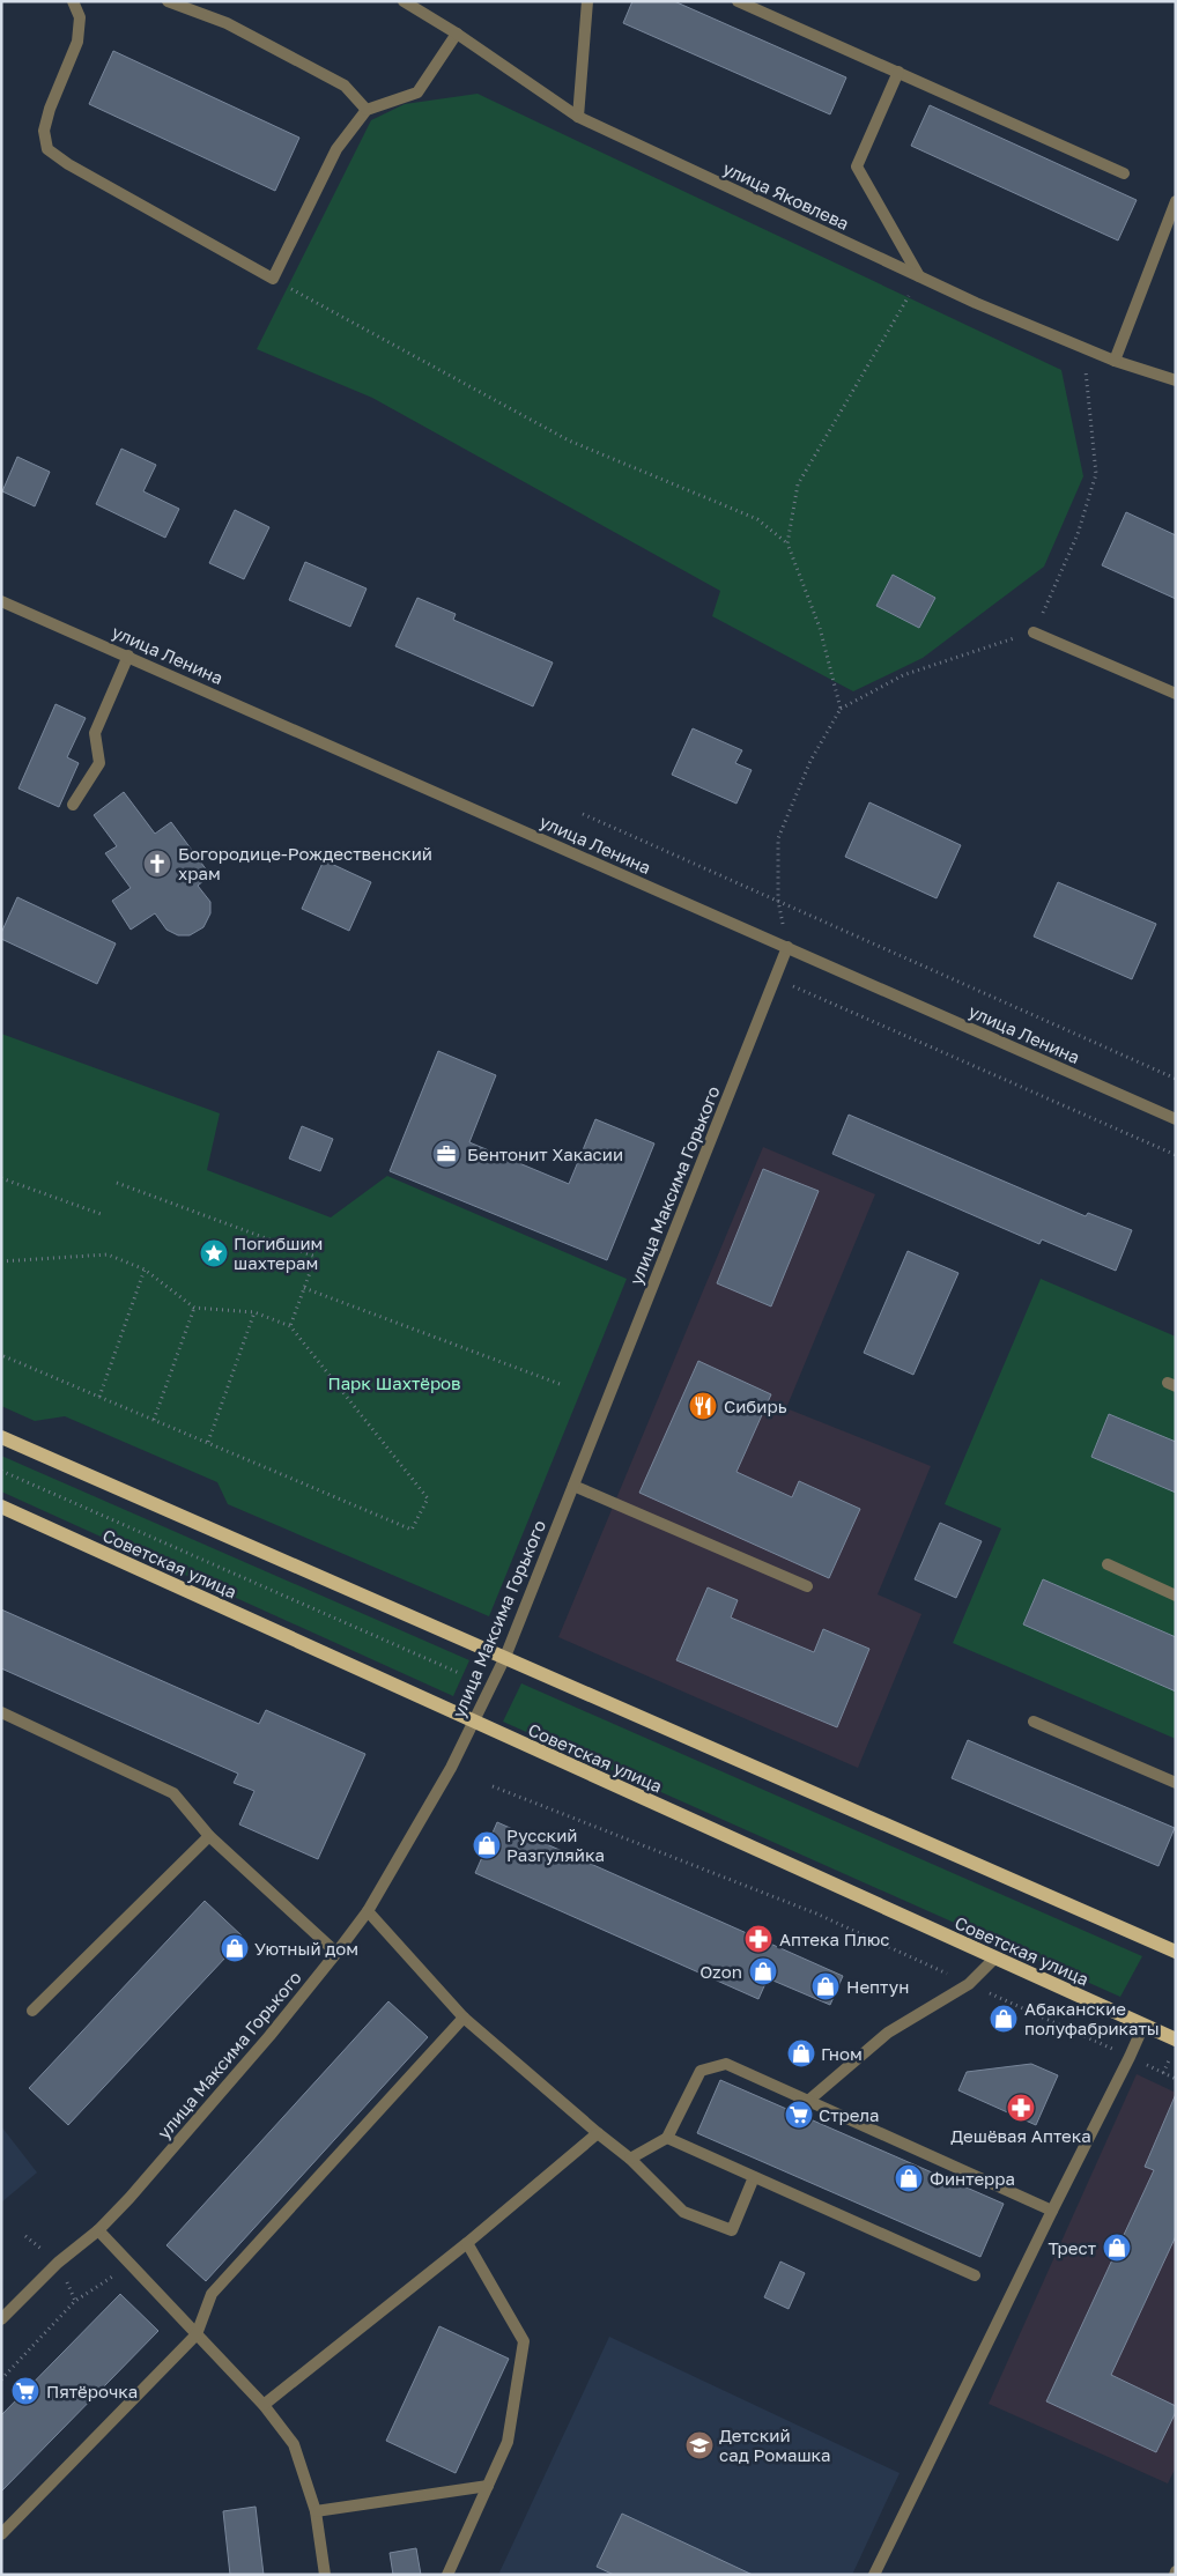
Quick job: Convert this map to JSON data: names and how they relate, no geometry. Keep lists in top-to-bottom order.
{
  "streets": {
    "main road": ["Советская улица"],
    "street": ["улица Яковлева", "улица Ленина", "улица Максима Горького"]
  },
  "crossings": [
    ["улица Ленина", "улица Максима Горького"],
    ["улица Максима Горького", "Советская улица"]
  ],
  "parks": ["Парк Шахтёров"],
  "places": {
    "church": ["Богородице-Рождественский храм"],
    "office": ["Бентонит Хакасии"],
    "place": ["Погибшим шахтерам"],
    "restaurant": ["Сибирь"],
    "shop": [
      "Русский Разгуляйка",
      "Уютный дом",
      "Ozon",
      "Нептун",
      "Абаканские полуфабрикаты",
      "Гном",
      "Финтерра",
      "Трест"
    ],
    "pharmacy": ["Аптека Плюс", "Дешёвая Аптека"],
    "supermarket": ["Стрела", "Пятёрочка"],
    "school or university": ["Детский сад Ромашка"]
  }
}
